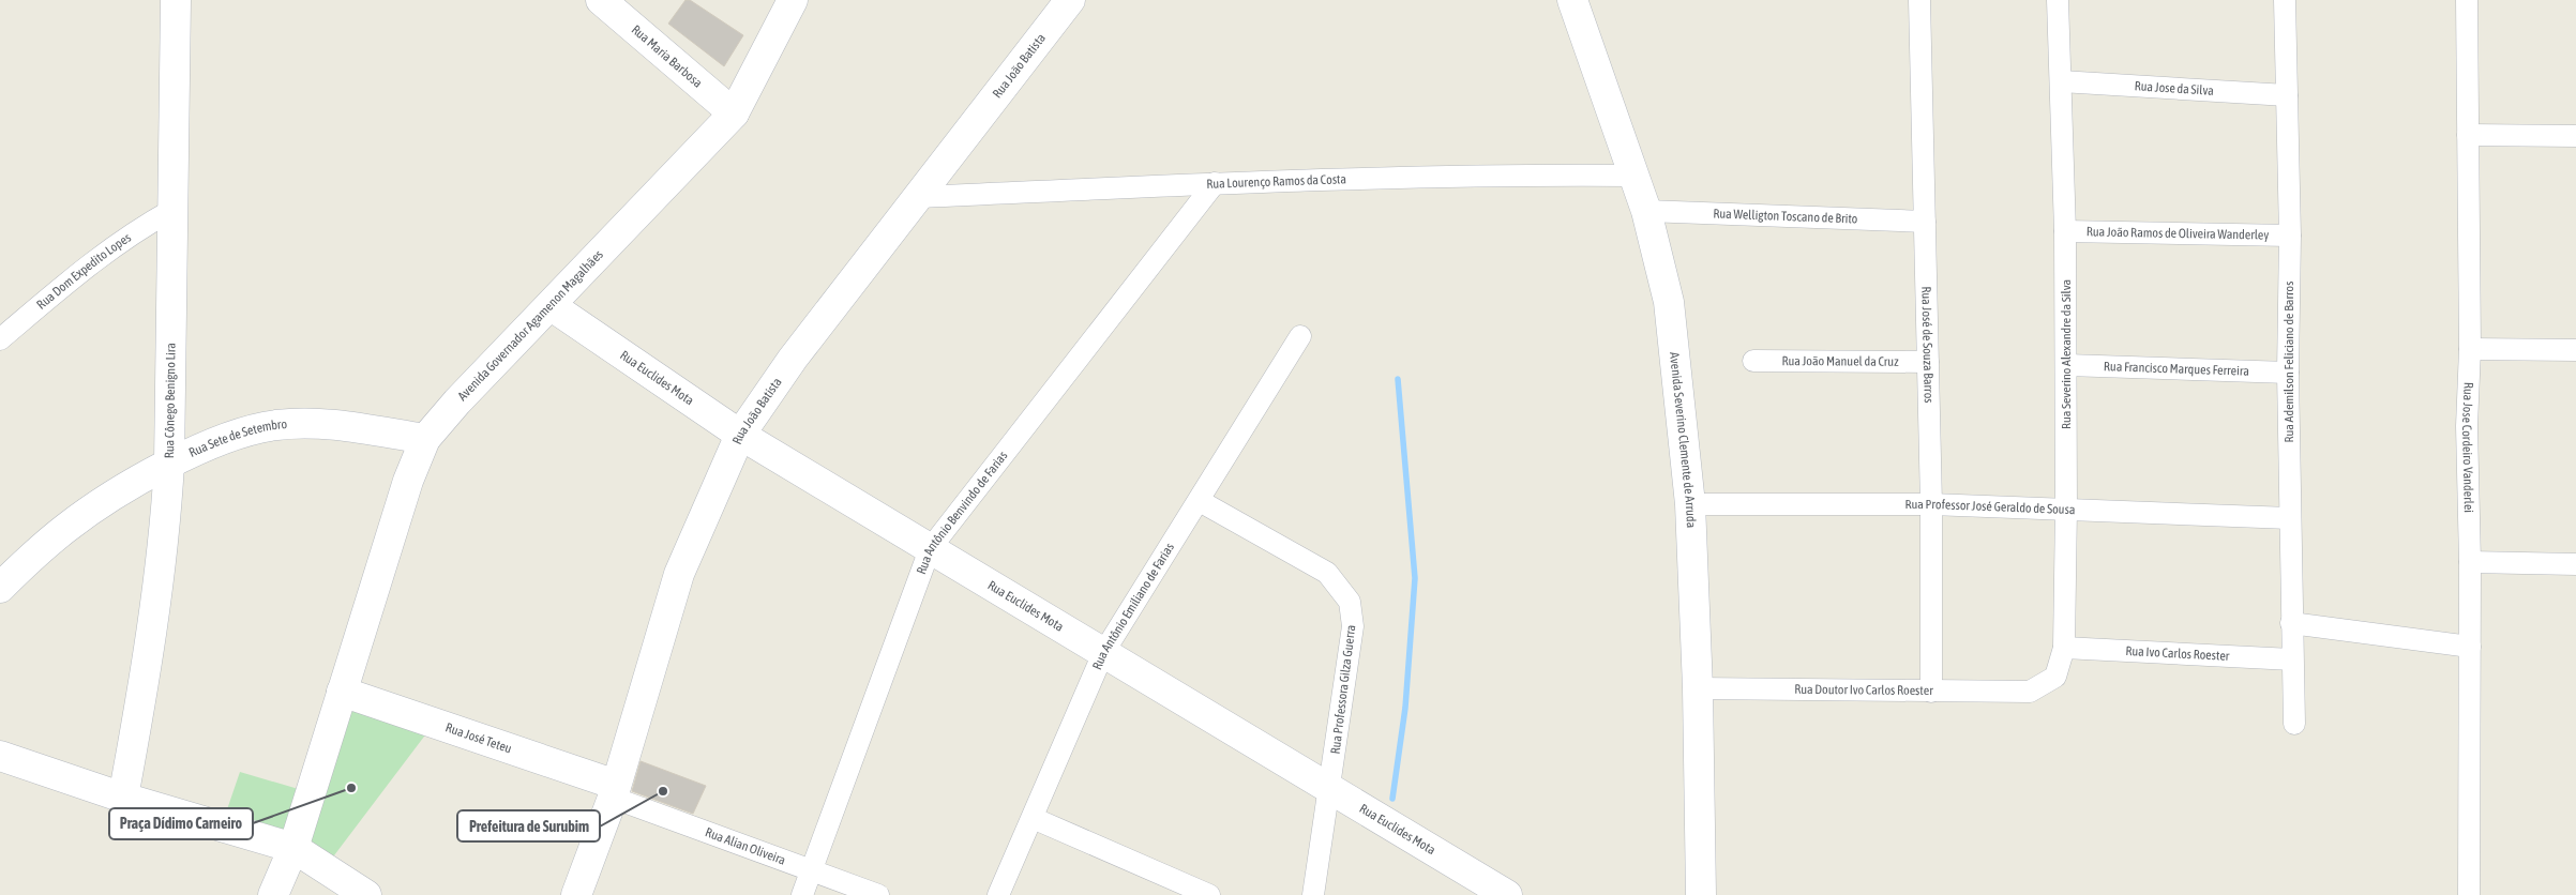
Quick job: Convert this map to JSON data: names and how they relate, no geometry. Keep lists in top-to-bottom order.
{
  "streets": {
    "main road": [
      "Rua Maria Barbosa",
      "Rua João Batista",
      "Avenida Governador Agamenon Magalhães",
      "Rua Euclides Mota",
      "Rua Cônego Benigno Lira",
      "Rua Sete de Setembro",
      "Avenida Severino Clemente de Arruda",
      "Rua José Teteu"
    ],
    "street": [
      "Rua Jose da Silva",
      "Rua Lourenço Ramos da Costa",
      "Rua Welligton Toscano de Brito",
      "Rua João Ramos de Oliveira Wanderley",
      "Rua Dom Expedito Lopes",
      "Rua José de Souza Barros",
      "Rua Severino Alexandre da Silva",
      "Rua João Manuel da Cruz",
      "Rua Ademilson Feliciano de Barros",
      "Rua Francisco Marques Ferreira",
      "Rua Jose Cordeiro Vanderlei",
      "Rua Professor José Geraldo de Sousa",
      "Rua Antônio Benvindo de Farias",
      "Rua Antônio Emiliano de Farias",
      "Rua Ivo Carlos Roester",
      "Rua Professora Gilza Guerra",
      "Rua Doutor Ivo Carlos Roester",
      "Rua Alian Oliveira"
    ]
  },
  "crossings": [
    ["Rua Maria Barbosa", "Avenida Governador Agamenon Magalhães"],
    ["Rua João Batista", "Rua Lourenço Ramos da Costa"],
    ["Rua João Batista", "Rua Euclides Mota"],
    ["Rua João Batista", "Rua José Teteu"],
    ["Rua João Batista", "Rua Alian Oliveira"],
    ["Rua Jose da Silva", "Rua Severino Alexandre da Silva"],
    ["Rua Jose da Silva", "Rua Ademilson Feliciano de Barros"],
    ["Rua Lourenço Ramos da Costa", "Avenida Severino Clemente de Arruda"],
    ["Rua Lourenço Ramos da Costa", "Rua Antônio Benvindo de Farias"],
    ["Rua Welligton Toscano de Brito", "Rua José de Souza Barros"],
    ["Rua Welligton Toscano de Brito", "Avenida Severino Clemente de Arruda"],
    ["Rua João Ramos de Oliveira Wanderley", "Rua Severino Alexandre da Silva"],
    ["Rua João Ramos de Oliveira Wanderley", "Rua Ademilson Feliciano de Barros"],
    ["Rua Dom Expedito Lopes", "Rua Cônego Benigno Lira"],
    ["Avenida Governador Agamenon Magalhães", "Rua Euclides Mota"],
    ["Avenida Governador Agamenon Magalhães", "Rua Sete de Setembro"],
    ["Avenida Governador Agamenon Magalhães", "Rua José Teteu"],
    ["Rua José de Souza Barros", "Rua João Manuel da Cruz"],
    ["Rua José de Souza Barros", "Rua Professor José Geraldo de Sousa"],
    ["Rua José de Souza Barros", "Rua Doutor Ivo Carlos Roester"],
    ["Rua Severino Alexandre da Silva", "Rua Francisco Marques Ferreira"],
    ["Rua Severino Alexandre da Silva", "Rua Professor José Geraldo de Sousa"],
    ["Rua Severino Alexandre da Silva", "Rua Ivo Carlos Roester"],
    ["Rua Severino Alexandre da Silva", "Rua Doutor Ivo Carlos Roester"],
    ["Rua Ademilson Feliciano de Barros", "Rua Francisco Marques Ferreira"],
    ["Rua Ademilson Feliciano de Barros", "Rua Professor José Geraldo de Sousa"],
    ["Rua Ademilson Feliciano de Barros", "Rua Ivo Carlos Roester"],
    ["Rua Euclides Mota", "Rua Antônio Benvindo de Farias"],
    ["Rua Euclides Mota", "Rua Antônio Emiliano de Farias"],
    ["Rua Euclides Mota", "Rua Professora Gilza Guerra"],
    ["Rua Cônego Benigno Lira", "Rua Sete de Setembro"],
    ["Avenida Severino Clemente de Arruda", "Rua Professor José Geraldo de Sousa"],
    ["Avenida Severino Clemente de Arruda", "Rua Doutor Ivo Carlos Roester"],
    ["Rua Antônio Benvindo de Farias", "Rua Alian Oliveira"],
    ["Rua Antônio Emiliano de Farias", "Rua Professora Gilza Guerra"],
    ["Rua José Teteu", "Rua Alian Oliveira"]
  ],
  "places": ["Praça Dídimo Carneiro", "Prefeitura de Surubim"]
}
